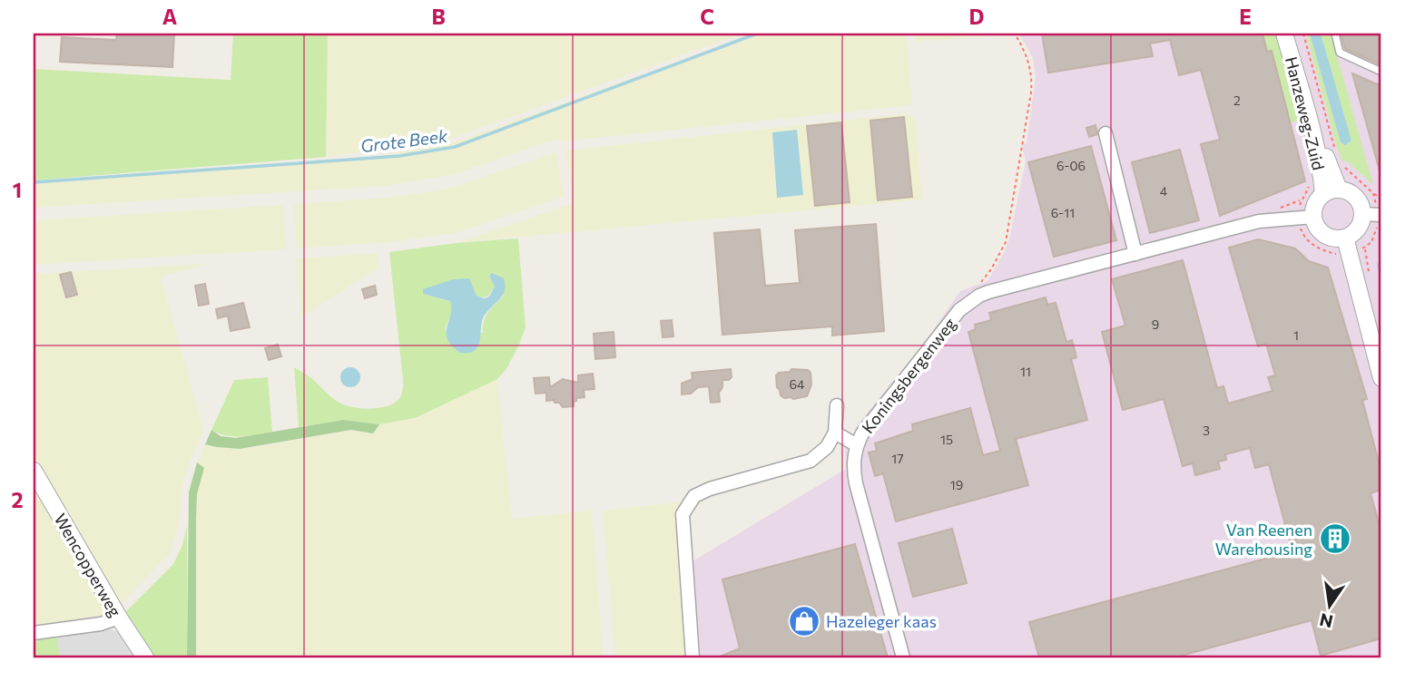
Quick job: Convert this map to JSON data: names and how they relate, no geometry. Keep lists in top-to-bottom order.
{
  "streets": {
    "street": ["Hanzeweg-Zuid", "Koningsbergenweg", "Wencopperweg"]
  },
  "crossings": [
    ["Hanzeweg-Zuid", "Koningsbergenweg"]
  ],
  "water": ["Grote Beek"],
  "places": {
    "building": ["Van Reenen Warehousing"],
    "shop": ["Hazeleger kaas"]
  },
  "house_numbers": [
    "2",
    "6-06",
    "4",
    "6-11",
    "9",
    "1",
    "11",
    "64",
    "3",
    "15",
    "17",
    "19"
  ],
  "north": "bottom",
  "grid": {
    "columns": [
      "A",
      "B",
      "C",
      "D",
      "E"
    ],
    "rows": ["1", "2"]
  }
}
